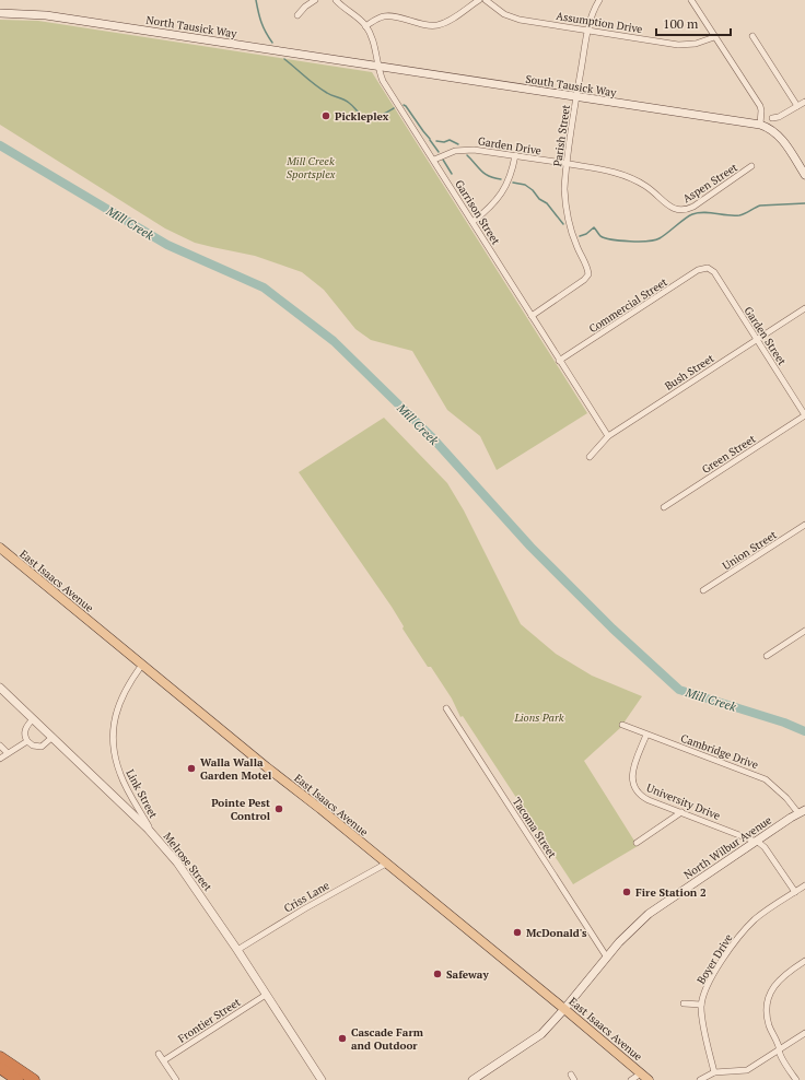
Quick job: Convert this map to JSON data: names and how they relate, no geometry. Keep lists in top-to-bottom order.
{
  "streets": {
    "main road": [
      "North Tausick Way",
      "South Tausick Way",
      "East Isaacs Avenue",
      "North Wilbur Avenue",
      "Melrose Street"
    ],
    "street": [
      "Assumption Drive",
      "Parish Street",
      "Garden Drive",
      "Aspen Street",
      "Garrison Street",
      "Commercial Street",
      "Garden Street",
      "Bush Street",
      "Green Street",
      "Union Street",
      "Cambridge Drive",
      "Link Street",
      "University Drive",
      "Tacoma Street",
      "Criss Lane",
      "Boyer Drive",
      "Frontier Street"
    ]
  },
  "crossings": [
    ["Assumption Drive", "Parish Street"],
    ["North Tausick Way", "South Tausick Way"],
    ["North Tausick Way", "Garrison Street"],
    ["South Tausick Way", "Parish Street"],
    ["South Tausick Way", "Garrison Street"],
    ["Parish Street", "Garden Drive"],
    ["Parish Street", "Garrison Street"],
    ["Garden Drive", "Aspen Street"],
    ["Garden Drive", "Garrison Street"],
    ["Garrison Street", "Commercial Street"],
    ["Garrison Street", "Bush Street"],
    ["Commercial Street", "Garden Street"],
    ["Garden Street", "Bush Street"],
    ["Garden Street", "Green Street"],
    ["East Isaacs Avenue", "Link Street"],
    ["East Isaacs Avenue", "North Wilbur Avenue"],
    ["East Isaacs Avenue", "Criss Lane"],
    ["Cambridge Drive", "University Drive"],
    ["Cambridge Drive", "North Wilbur Avenue"],
    ["Link Street", "Melrose Street"],
    ["University Drive", "North Wilbur Avenue"],
    ["Tacoma Street", "North Wilbur Avenue"],
    ["Melrose Street", "Criss Lane"],
    ["Melrose Street", "Frontier Street"]
  ],
  "water": ["Mill Creek"],
  "parks": ["Mill Creek Sportsplex", "Lions Park"],
  "places": [
    "Pickleplex",
    "Walla Walla Garden Motel",
    "Pointe Pest Control",
    "Fire Station 2",
    "McDonald's",
    "Safeway",
    "Cascade Farm and Outdoor"
  ],
  "scale_bar": "100 m"
}
